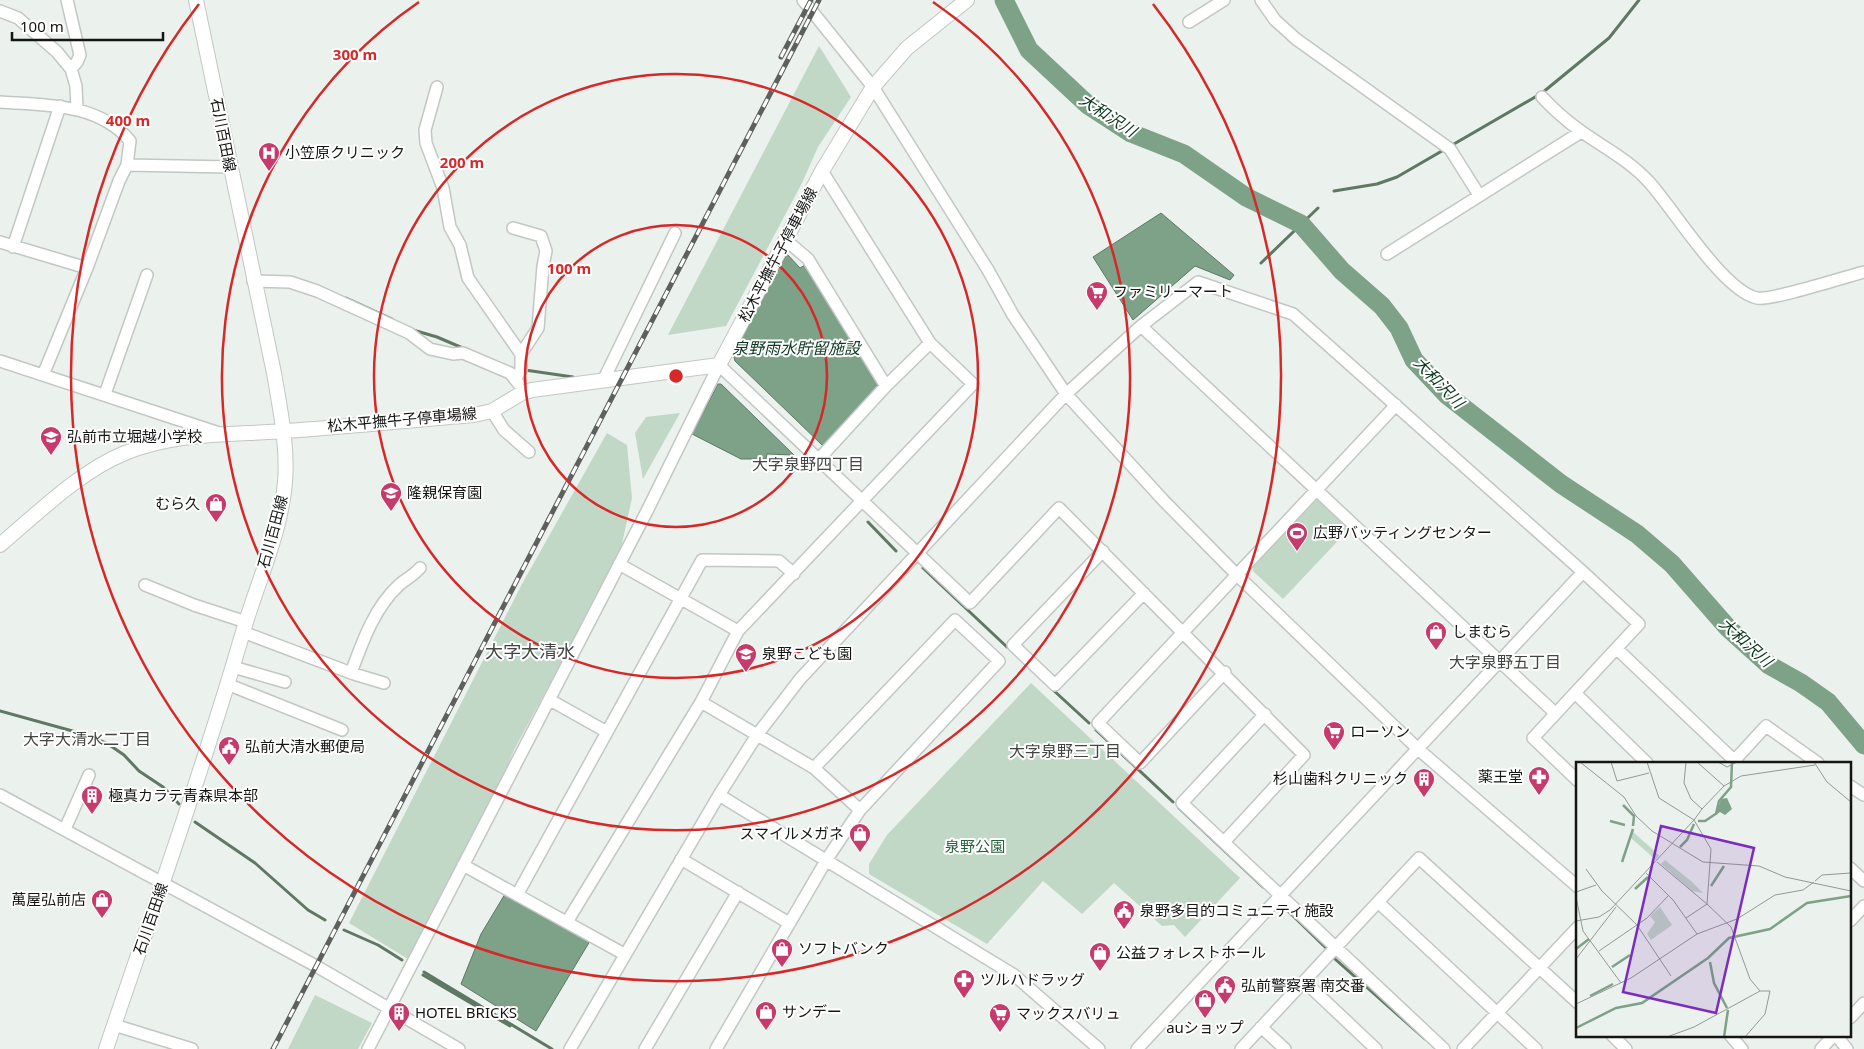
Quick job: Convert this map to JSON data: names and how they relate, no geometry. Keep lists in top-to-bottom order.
{
  "streets": {
    "main road": ["石川百田線", "松木平撫牛子停車場線"]
  },
  "crossings": [
    ["石川百田線", "松木平撫牛子停車場線"]
  ],
  "districts": [
    "大字泉野四丁目",
    "大字大清水",
    "大字泉野五丁目",
    "大字大清水二丁目",
    "大字泉野三丁目"
  ],
  "water": ["大和沢川", "泉野雨水貯留施設"],
  "parks": ["泉野公園"],
  "places": {
    "hospital": ["小笠原クリニック"],
    "supermarket": ["ファミリーマート", "ローソン", "マックスバリュ"],
    "school or university": ["弘前市立堀越小学校", "隆親保育園", "泉野こども園"],
    "shop": [
      "むら久",
      "しまむら",
      "スマイルメガネ",
      "萬屋弘前店",
      "ソフトバンク",
      "公益フォレストホール",
      "auショップ",
      "サンデー"
    ],
    "sports": ["広野バッティングセンター"],
    "public building": ["弘前大清水郵便局", "泉野多目的コミュニティ施設", "弘前警察署 南交番"],
    "pharmacy": ["薬王堂", "ツルハドラッグ"],
    "building": ["杉山歯科クリニック", "極真カラテ青森県本部", "HOTEL BRICKS"]
  },
  "scale_bar": "100 m",
  "rings": [
    "300 m",
    "400 m",
    "200 m",
    "100 m"
  ]
}
